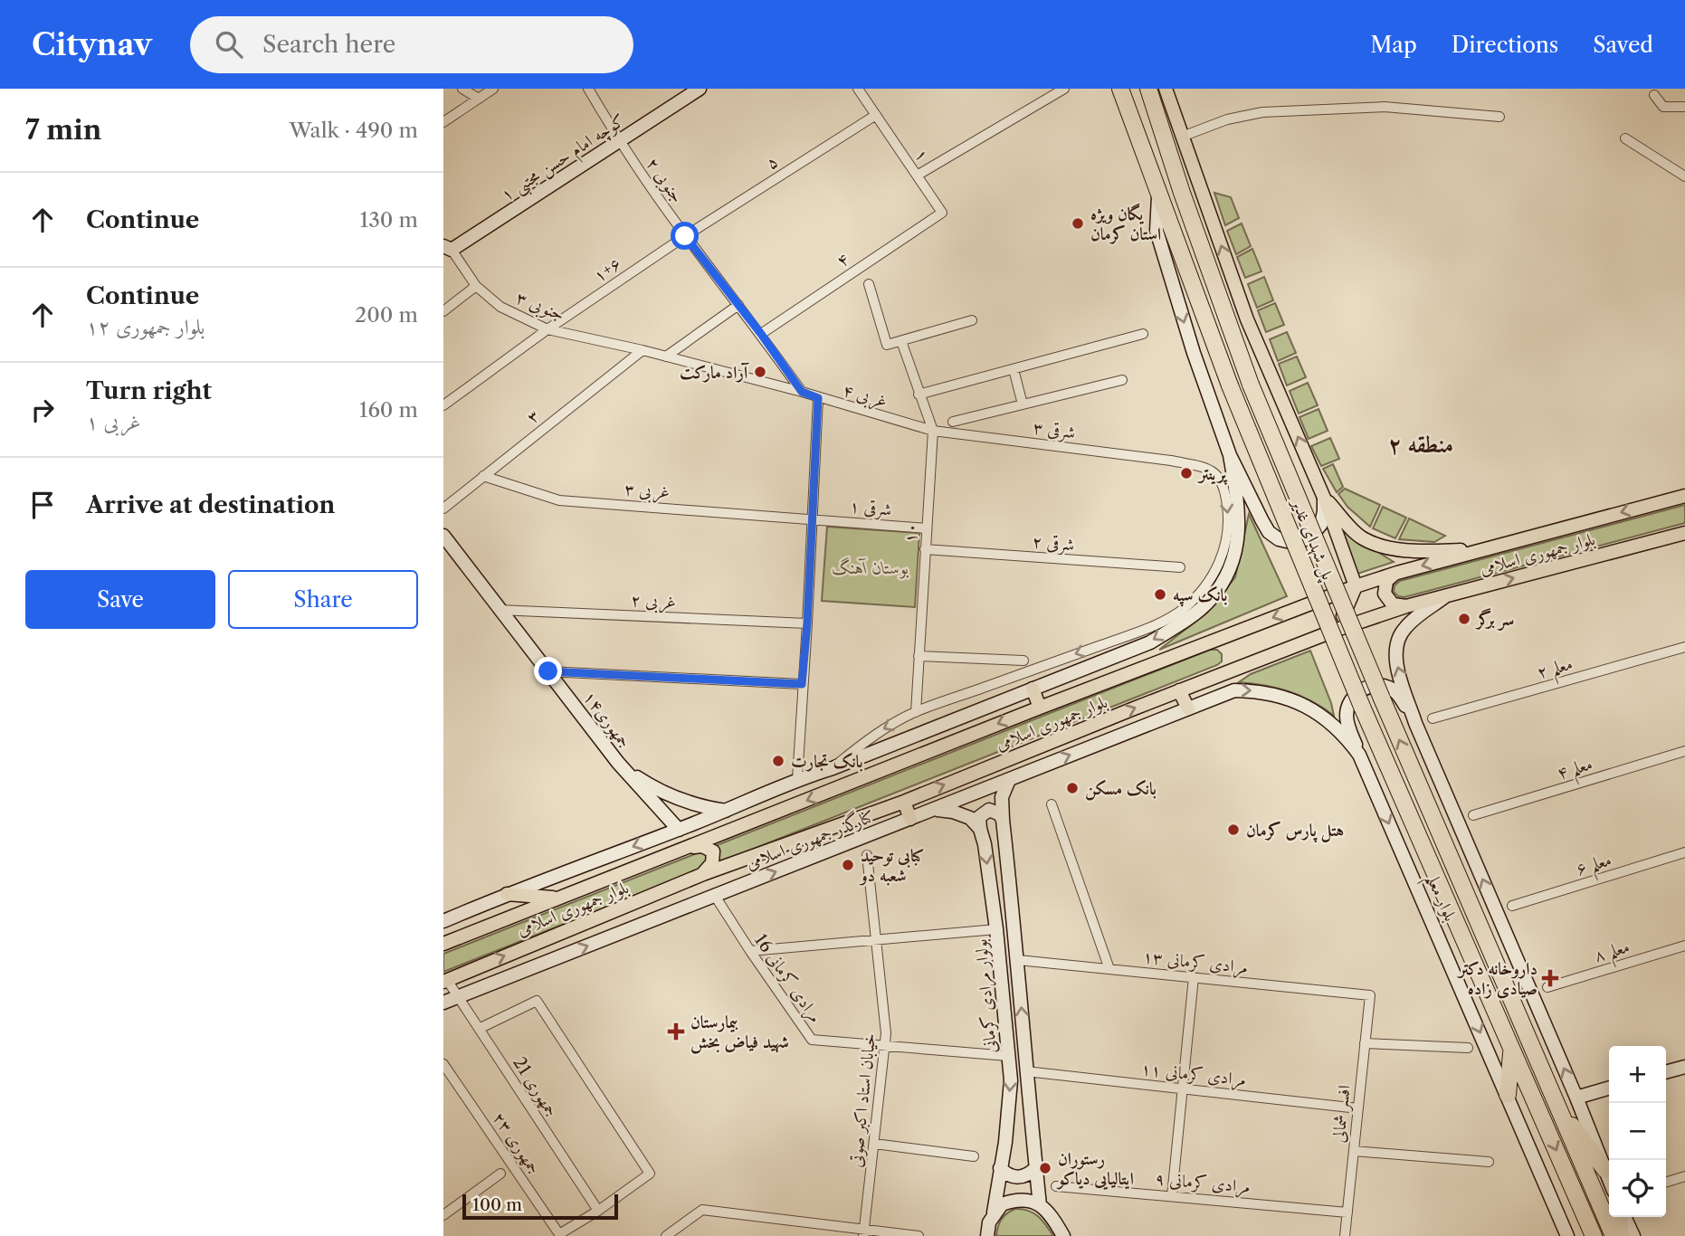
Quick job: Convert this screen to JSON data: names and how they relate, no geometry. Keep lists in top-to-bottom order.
{
  "streets": {
    "highway": ["پل شهدای غدیر", "بلوار معلم"],
    "main road": ["بلوار جمهوری اسلامی"],
    "street": [
      "۱‍",
      "کوچه امام حسن مجتبی ۱",
      "۵",
      "۲ جنوبی",
      "۴",
      "۱+۶",
      "۳ جنوبی",
      "۴ غربی",
      "۳",
      "۳ شرقی",
      "۳ غربی",
      "شرقی ۱",
      "۱۰",
      "۲ شرقی",
      "۲ غربی",
      "معلم ۲",
      "جمهوری۱۴",
      "معلم ۴",
      "کنارگذر جمهوری اسلامی",
      "معلم ۶",
      "معلم ۸",
      "مرادی کرمانی ۱۳",
      "مرادی کرمانی 16",
      "بولوار مرادی کرمانی",
      "مرادی کرمانی ۱۱",
      "جمهوری 21",
      "خیابان استاد اکبر صوتی",
      "افسر شمالی",
      "۲۳ جمهوری",
      "مرادی کرمانی ۹"
    ]
  },
  "crossings": [
    ["۱‍", "۵"],
    ["۱‍", "۴"],
    ["کوچه امام حسن مجتبی ۱", "۲ جنوبی"],
    ["کوچه امام حسن مجتبی ۱", "۳ جنوبی"],
    ["۵", "۲ جنوبی"],
    ["۵", "۱+۶"],
    ["۲ جنوبی", "۴"],
    ["۲ جنوبی", "۱+۶"],
    ["۲ جنوبی", "۴ غربی"],
    ["۱+۶", "۳ جنوبی"],
    ["۳ جنوبی", "۴ غربی"],
    ["۳ جنوبی", "۳"],
    ["۴ غربی", "۳"],
    ["۴ غربی", "۳ شرقی"],
    ["۴ غربی", "۱۰"],
    ["۳", "۳ غربی"],
    ["۳ شرقی", "۱۰"],
    ["۳ غربی", "شرقی ۱"],
    ["شرقی ۱", "۱۰"],
    ["۱۰", "۲ شرقی"],
    ["پل شهدای غدیر", "بلوار معلم"],
    ["بلوار جمهوری اسلامی", "جمهوری 21"],
    ["۲ غربی", "جمهوری۱۴"],
    ["کنارگذر جمهوری اسلامی", "بلوار معلم"],
    ["کنارگذر جمهوری اسلامی", "مرادی کرمانی 16"],
    ["کنارگذر جمهوری اسلامی", "بولوار مرادی کرمانی"],
    ["کنارگذر جمهوری اسلامی", "جمهوری 21"],
    ["مرادی کرمانی ۱۳", "بولوار مرادی کرمانی"],
    ["مرادی کرمانی ۱۳", "افسر شمالی"],
    ["مرادی کرمانی 16", "بولوار مرادی کرمانی"],
    ["مرادی کرمانی 16", "خیابان استاد اکبر صوتی"],
    ["بولوار مرادی کرمانی", "مرادی کرمانی ۱۱"],
    ["مرادی کرمانی ۱۱", "افسر شمالی"],
    ["جمهوری 21", "۲۳ جمهوری"],
    ["افسر شمالی", "مرادی کرمانی ۹"]
  ],
  "districts": ["منطقه ۲"],
  "parks": ["بوستان آهنگ"],
  "places": {
    "other": [
      "یگان ویژه استان کرمان",
      "آراد مارکت",
      "پرینتر",
      "بانک سپه",
      "سر برگر",
      "بانک تجارت",
      "بانک مسکن",
      "هتل پارس کرمان",
      "کبابی توحید شعبه دو",
      "رستوران ایتالیایی دیاکو"
    ],
    "health": ["داروخانه دکتر صیادی زاده", "بیمارستان شهید فیاض بخش"]
  },
  "scale_bar": "100 m",
  "page": {
    "header": "Citynav",
    "search": "Search here",
    "nav": ["Map", "Directions", "Saved"],
    "heading": ["7 min", "Walk · 490 m"],
    "list": [
      ["Continue", "130 m"],
      ["Continue", "بلوار جمهوری ۱۲", "200 m"],
      ["Turn right", "۱ غربی", "160 m"],
      "Arrive at destination"
    ],
    "buttons": ["Save", "Share"],
    "map_buttons": ["+", "−"],
    "scale": "100 m"
  }
}
